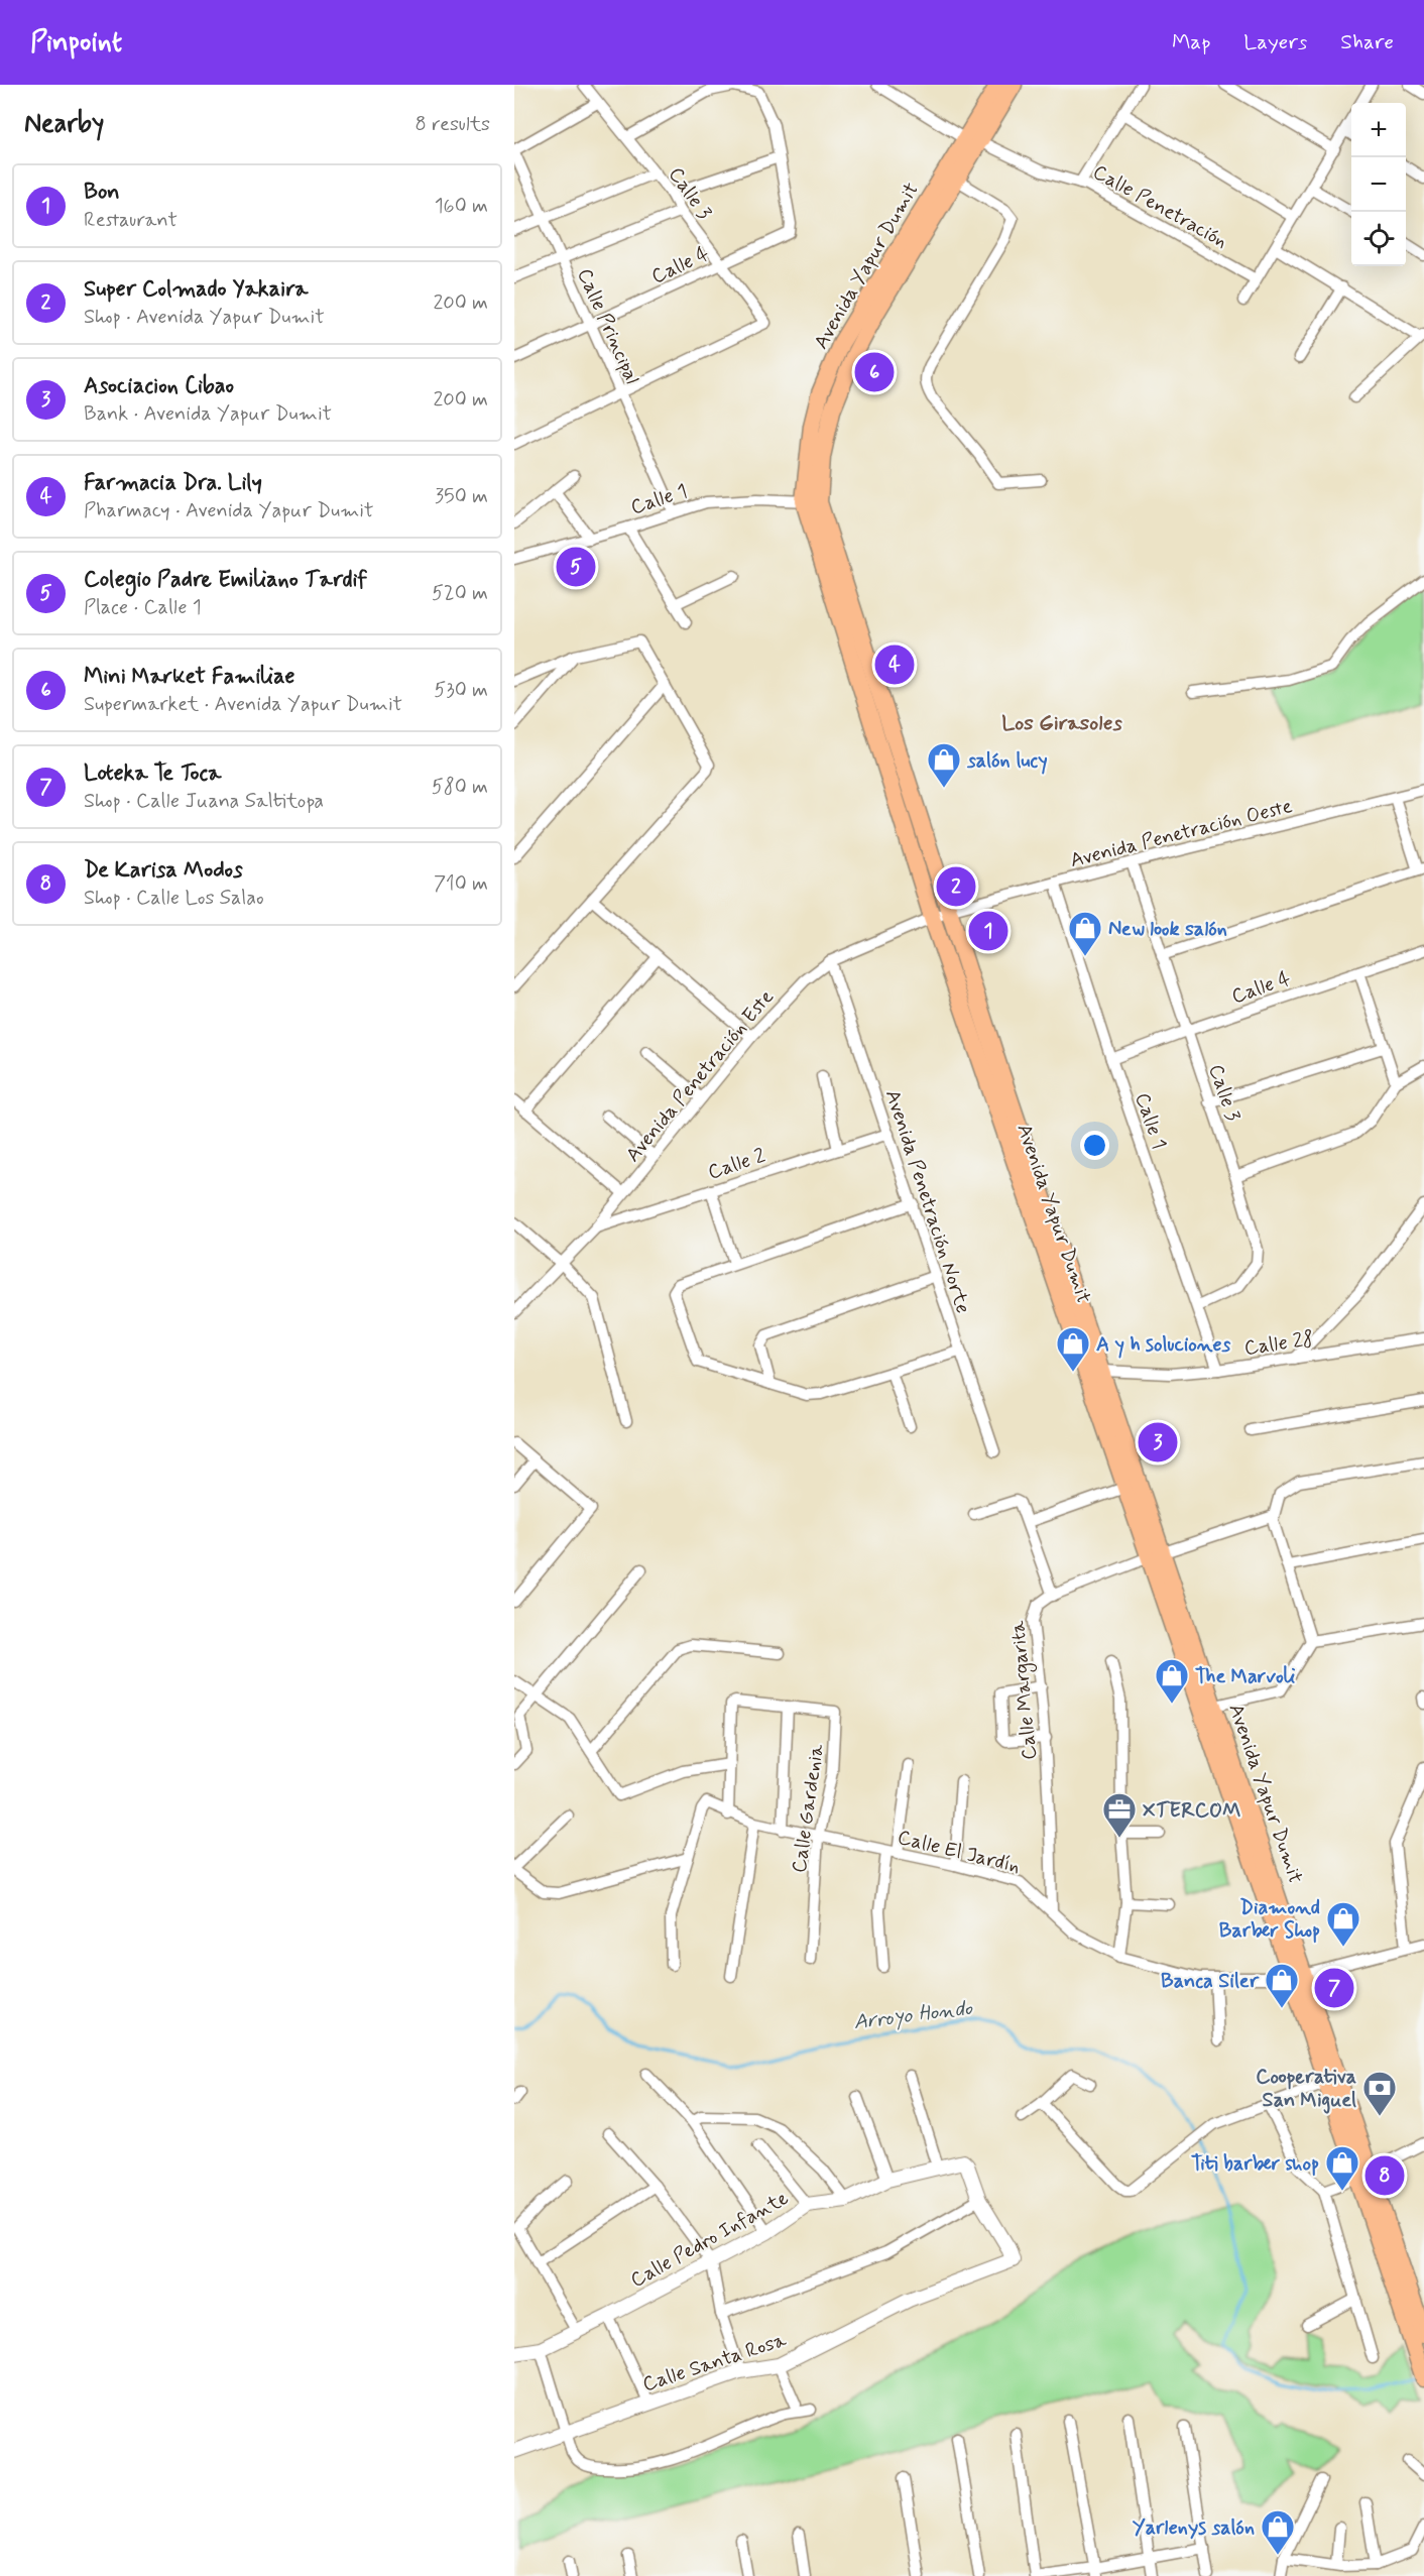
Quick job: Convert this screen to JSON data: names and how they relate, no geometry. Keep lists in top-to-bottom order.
{
  "streets": {
    "main road": ["Avenida Yapur Dumit"],
    "street": [
      "Calle 3",
      "Calle Penetración",
      "Calle 4",
      "Calle Principal",
      "Calle 1",
      "Avenida Penetración Oeste",
      "Avenida Penetración Este",
      "Calle 2",
      "Avenida Penetración Norte",
      "Calle 28",
      "Calle Margarita",
      "Calle Gardenia",
      "Calle El Jardín",
      "Calle Pedro Infante",
      "Calle Santa Rosa"
    ]
  },
  "crossings": [
    ["Calle 3", "Calle 4"],
    ["Calle 3", "Calle Principal"],
    ["Calle 3", "Calle 1"],
    ["Calle 3", "Avenida Penetración Oeste"],
    ["Calle Penetración", "Avenida Yapur Dumit"],
    ["Calle 4", "Calle Principal"],
    ["Calle 4", "Calle 1"],
    ["Avenida Yapur Dumit", "Calle 1"],
    ["Avenida Yapur Dumit", "Avenida Penetración Oeste"],
    ["Avenida Yapur Dumit", "Avenida Penetración Este"],
    ["Avenida Yapur Dumit", "Calle 28"],
    ["Avenida Yapur Dumit", "Calle Margarita"],
    ["Avenida Yapur Dumit", "Calle El Jardín"],
    ["Calle Principal", "Calle 1"],
    ["Calle 1", "Avenida Penetración Oeste"],
    ["Calle 1", "Calle 28"],
    ["Avenida Penetración Oeste", "Avenida Penetración Este"],
    ["Avenida Penetración Este", "Calle 2"],
    ["Avenida Penetración Este", "Avenida Penetración Norte"],
    ["Calle 2", "Avenida Penetración Norte"],
    ["Calle Margarita", "Calle El Jardín"],
    ["Calle Gardenia", "Calle El Jardín"],
    ["Calle Pedro Infante", "Calle Santa Rosa"]
  ],
  "districts": ["Los Girasoles"],
  "water": ["Arroyo Hondo"],
  "places": {
    "shop": [
      "salón lucy",
      "New look salón",
      "A y h soluciones",
      "The Marvoli",
      "Diamond Barber Shop",
      "Banca Siler",
      "Titi barber shop",
      "Yarlenys salón"
    ],
    "office": ["XTERCOM"],
    "bank": ["Cooperativa San Miguel"]
  },
  "page": {
    "header": "Pinpoint",
    "nav": ["Map", "Layers", "Share"],
    "heading": ["Nearby", "8 results"],
    "map_buttons": ["+", "−"],
    "list": [
      {
        "mark": "1",
        "name": "Bon",
        "note": "Restaurant",
        "value": "160 m"
      },
      {
        "mark": "2",
        "name": "Super Colmado Yakaira",
        "note": "Shop · Avenida Yapur Dumit",
        "value": "200 m"
      },
      {
        "mark": "3",
        "name": "Asociacion Cibao",
        "note": "Bank · Avenida Yapur Dumit",
        "value": "200 m"
      },
      {
        "mark": "4",
        "name": "Farmacia Dra. Lily",
        "note": "Pharmacy · Avenida Yapur Dumit",
        "value": "350 m"
      },
      {
        "mark": "5",
        "name": "Colegio Padre Emiliano Tardif",
        "note": "Place · Calle 1",
        "value": "520 m"
      },
      {
        "mark": "6",
        "name": "Mini Market Familiae",
        "note": "Supermarket · Avenida Yapur Dumit",
        "value": "530 m"
      },
      {
        "mark": "7",
        "name": "Loteka Te Toca",
        "note": "Shop · Calle Juana Saltitopa",
        "value": "580 m"
      },
      {
        "mark": "8",
        "name": "De Karisa Modos",
        "note": "Shop · Calle Los Salao",
        "value": "710 m"
      }
    ],
    "pins": [
      "6",
      "5",
      "4",
      "2",
      "1",
      "3",
      "7",
      "8"
    ]
  }
}
